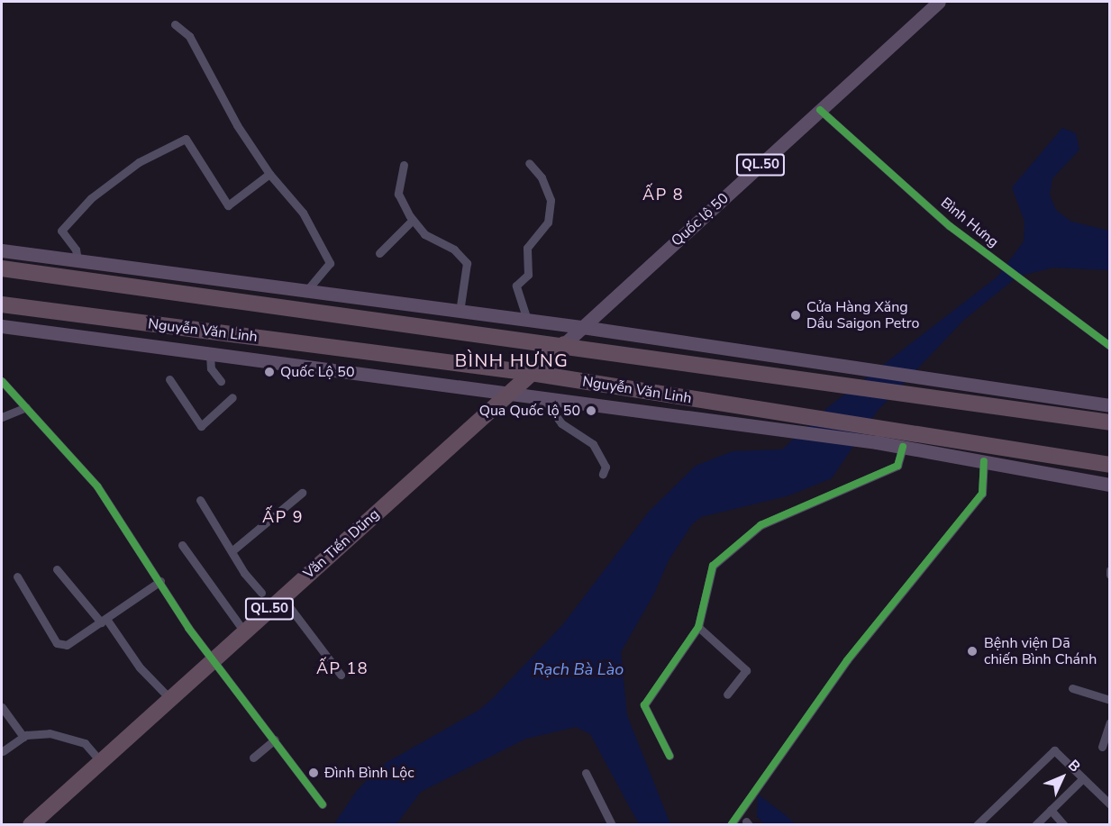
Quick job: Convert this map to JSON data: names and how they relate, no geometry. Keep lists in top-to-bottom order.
{
  "streets": {
    "highway": [
      "QL.50",
      "Quốc lộ 50",
      "Nguyễn Văn Linh",
      "Văn Tiến Dũng"
    ],
    "street": ["Bình Hưng"]
  },
  "crossings": [
    ["Quốc lộ 50", "Bình Hưng"],
    ["Quốc lộ 50", "Nguyễn Văn Linh"],
    ["Quốc lộ 50", "Văn Tiến Dũng"],
    ["Nguyễn Văn Linh", "Văn Tiến Dũng"]
  ],
  "districts": [
    "ẤP 8",
    "BÌNH HƯNG",
    "ẤP 9",
    "ẤP 18"
  ],
  "water": ["Rạch Bà Lào"],
  "places": [
    "Cửa Hàng Xăng Dầu Saigon Petro",
    "Quốc Lộ 50",
    "Qua Quốc lộ 50",
    "Bệnh viện Dã chiến Bình Chánh",
    "Đình Bình Lộc"
  ],
  "north": "top right"
}
